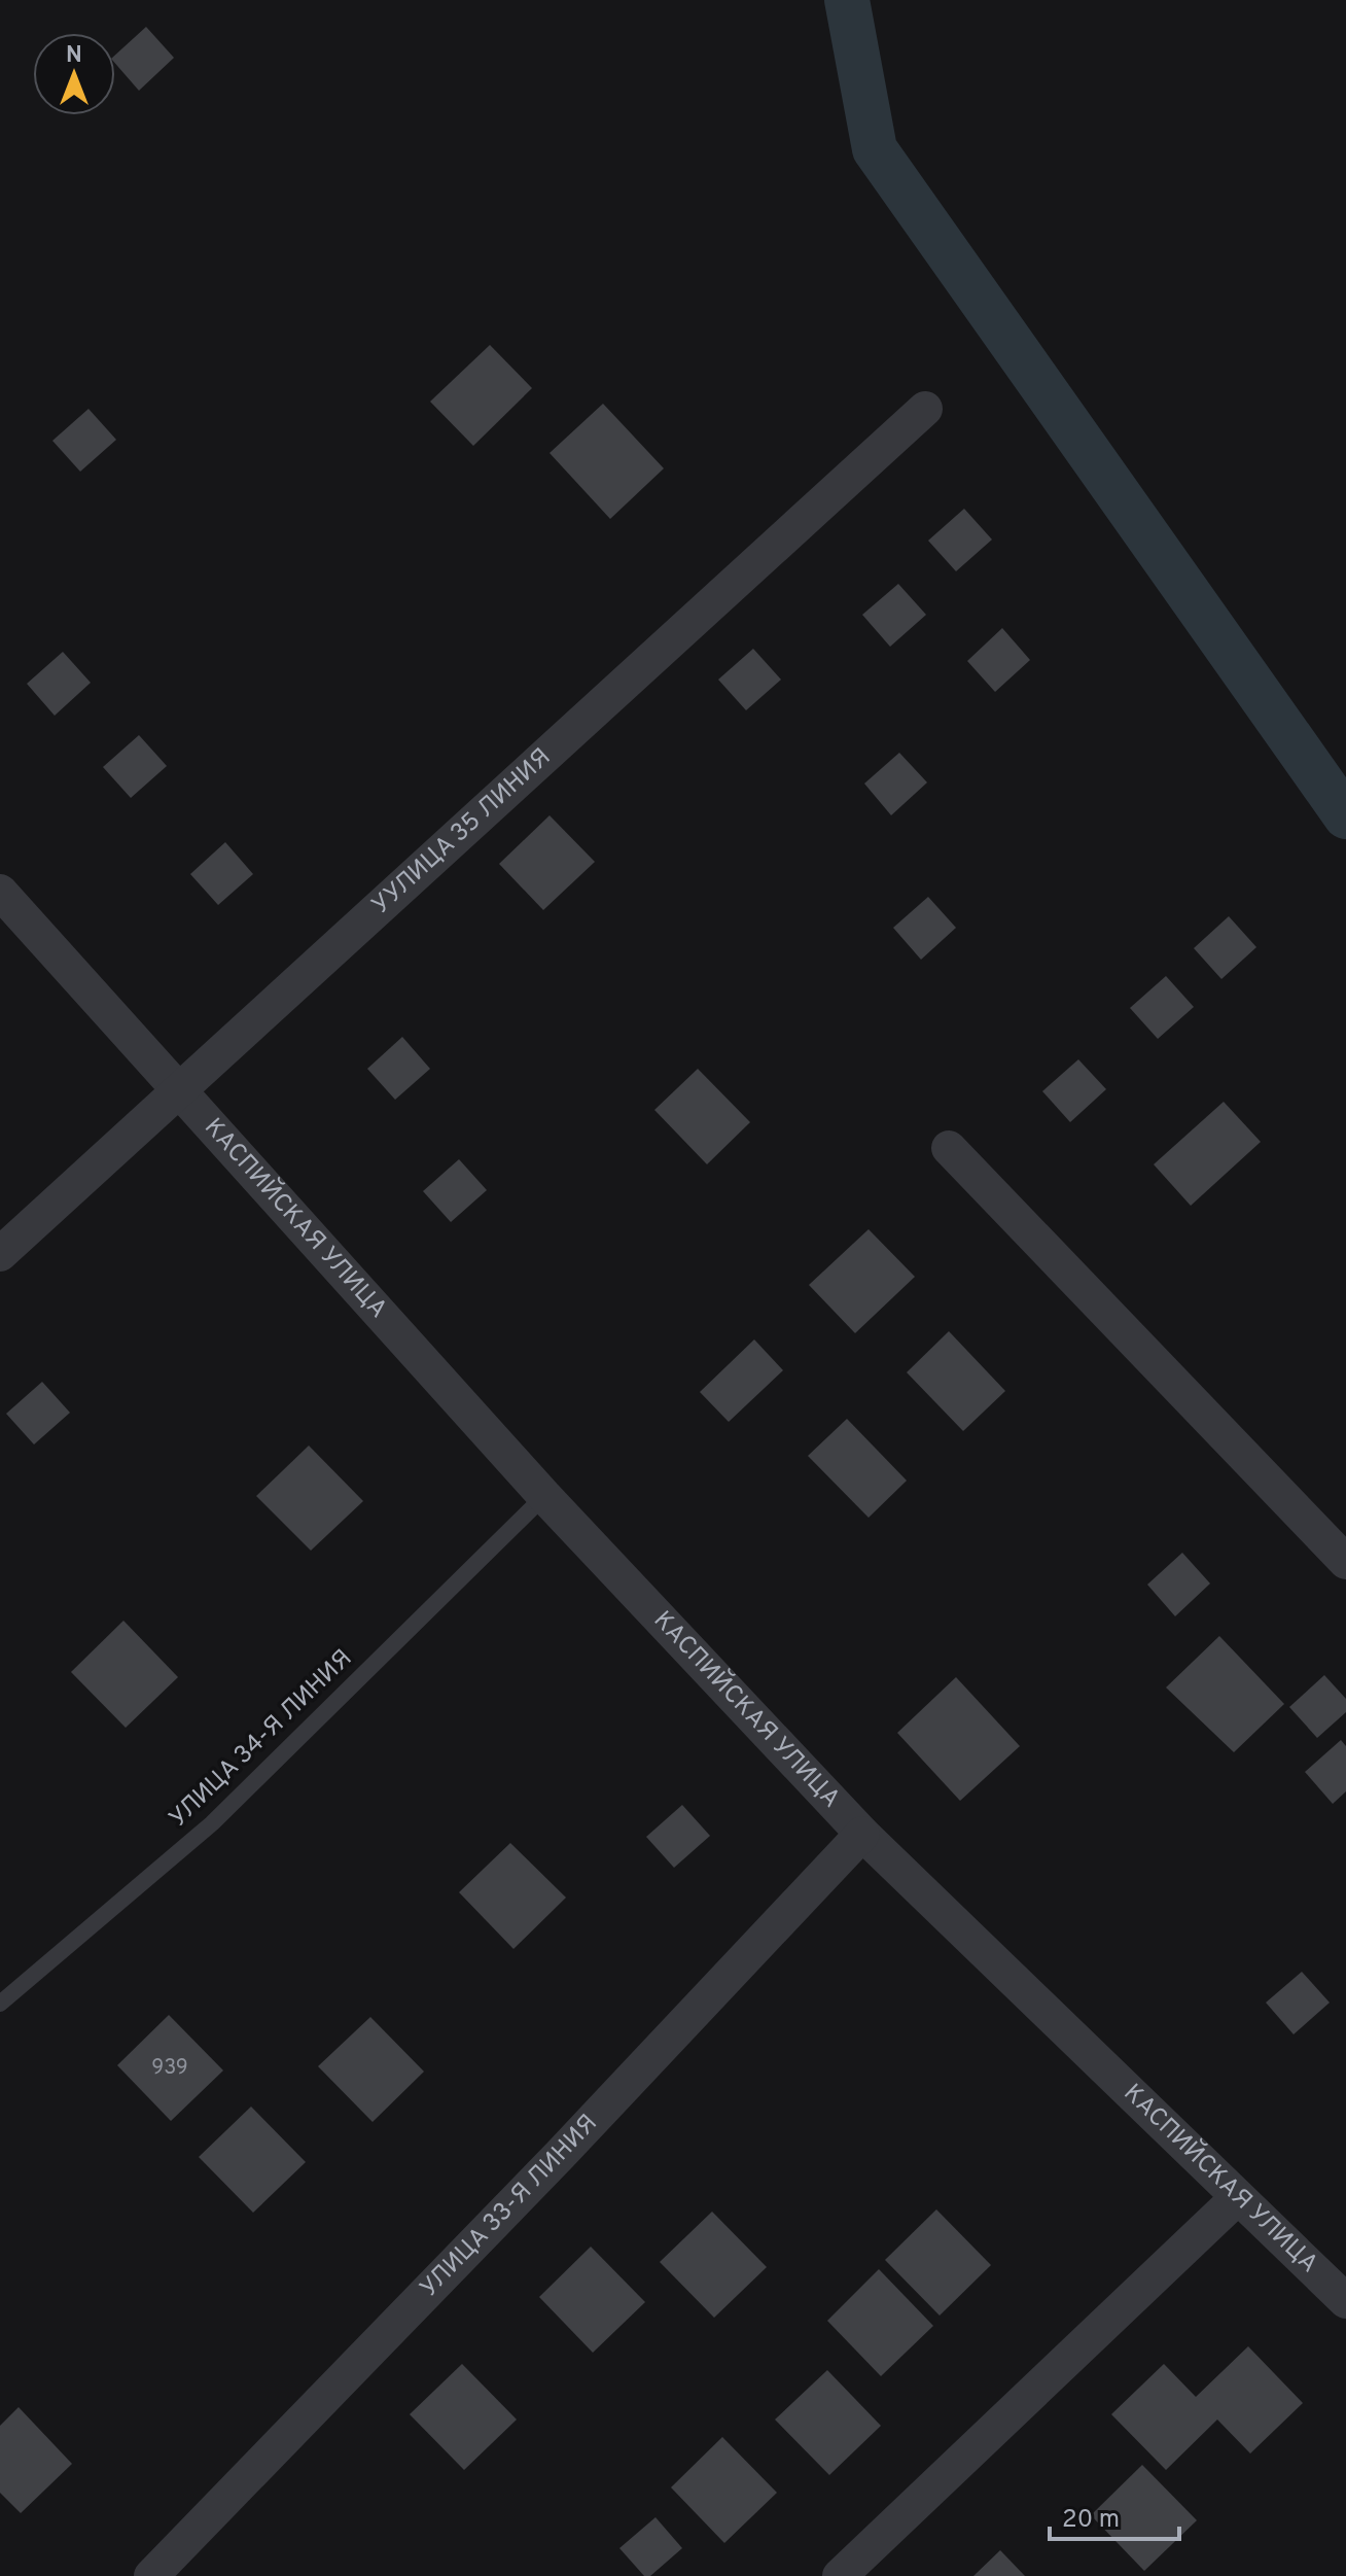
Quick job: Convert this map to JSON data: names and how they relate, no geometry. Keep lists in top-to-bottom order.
{
  "streets": {
    "street": ["УУЛИЦА 35 ЛИНИЯ", "КАСПИЙСКАЯ УЛИЦА", "УЛИЦА 33-Я ЛИНИЯ"],
    "lane": ["УЛИЦА 34-Я ЛИНИЯ"]
  },
  "crossings": [
    ["УУЛИЦА 35 ЛИНИЯ", "КАСПИЙСКАЯ УЛИЦА"],
    ["КАСПИЙСКАЯ УЛИЦА", "УЛИЦА 34-Я ЛИНИЯ"],
    ["КАСПИЙСКАЯ УЛИЦА", "УЛИЦА 33-Я ЛИНИЯ"]
  ],
  "house_numbers": ["939"],
  "scale_bar": "20 m",
  "north": "top"
}
